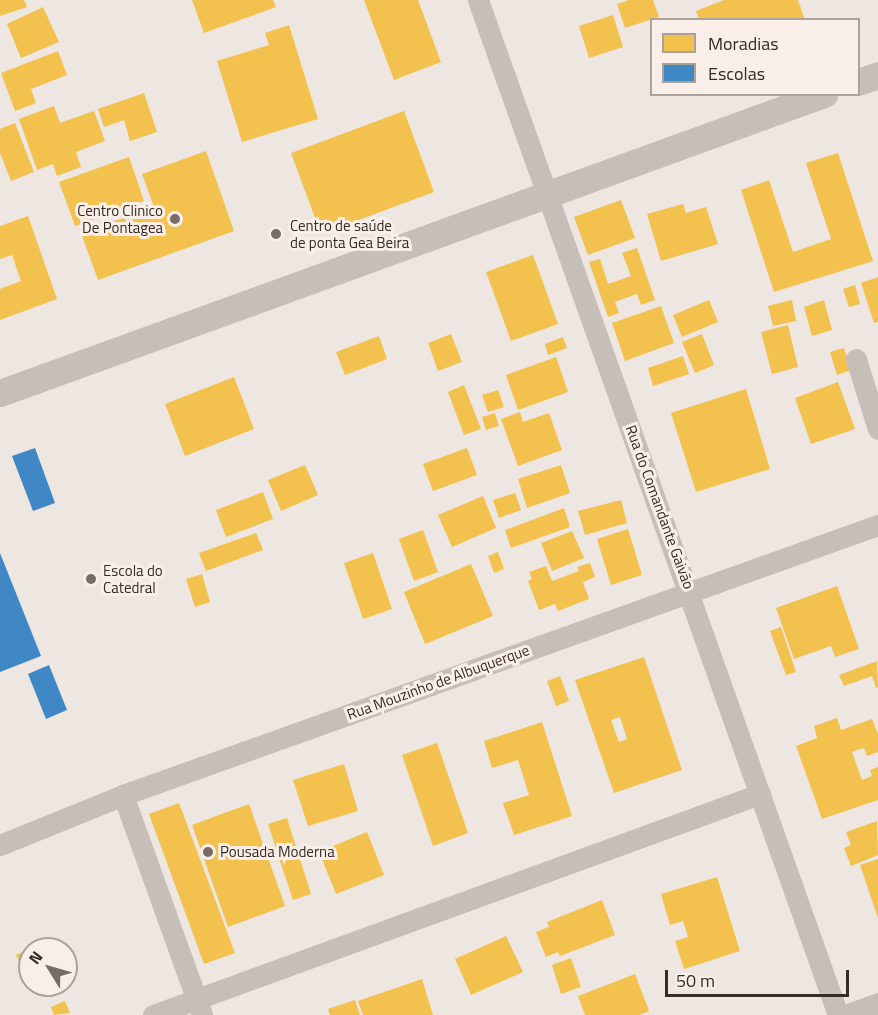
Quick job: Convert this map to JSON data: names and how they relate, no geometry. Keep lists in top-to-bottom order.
{
  "streets": {
    "street": ["Rua do Comandante Gaivão", "Rua Mouzinho de Albuquerque"]
  },
  "crossings": [
    ["Rua do Comandante Gaivão", "Rua Mouzinho de Albuquerque"]
  ],
  "places": [
    "Centro Clinico De Pontagea",
    "Centro de saúde de ponta Gea Beira",
    "Escola do Catedral",
    "Pousada Moderna"
  ],
  "legend": ["Moradias", "Escolas"],
  "scale_bar": "50 m",
  "north": "top left"
}
